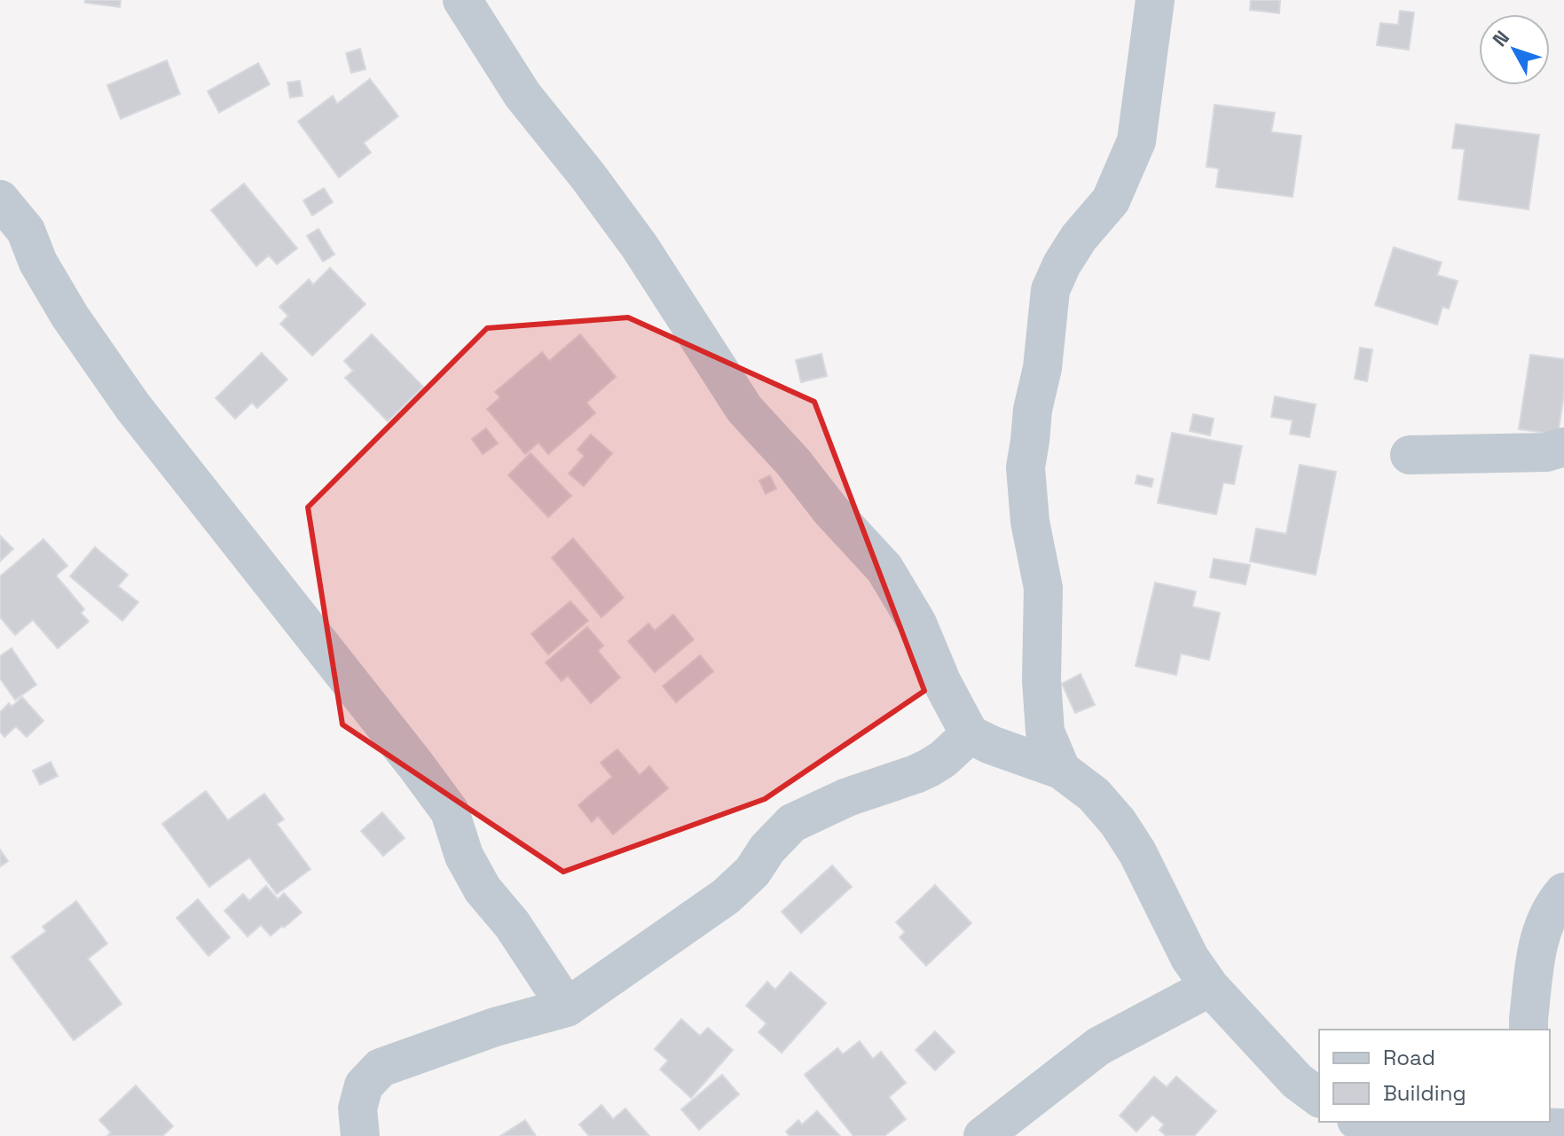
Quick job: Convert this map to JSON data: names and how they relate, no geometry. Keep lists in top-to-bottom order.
{
  "legend": ["Road", "Building"],
  "north": "top left"
}
